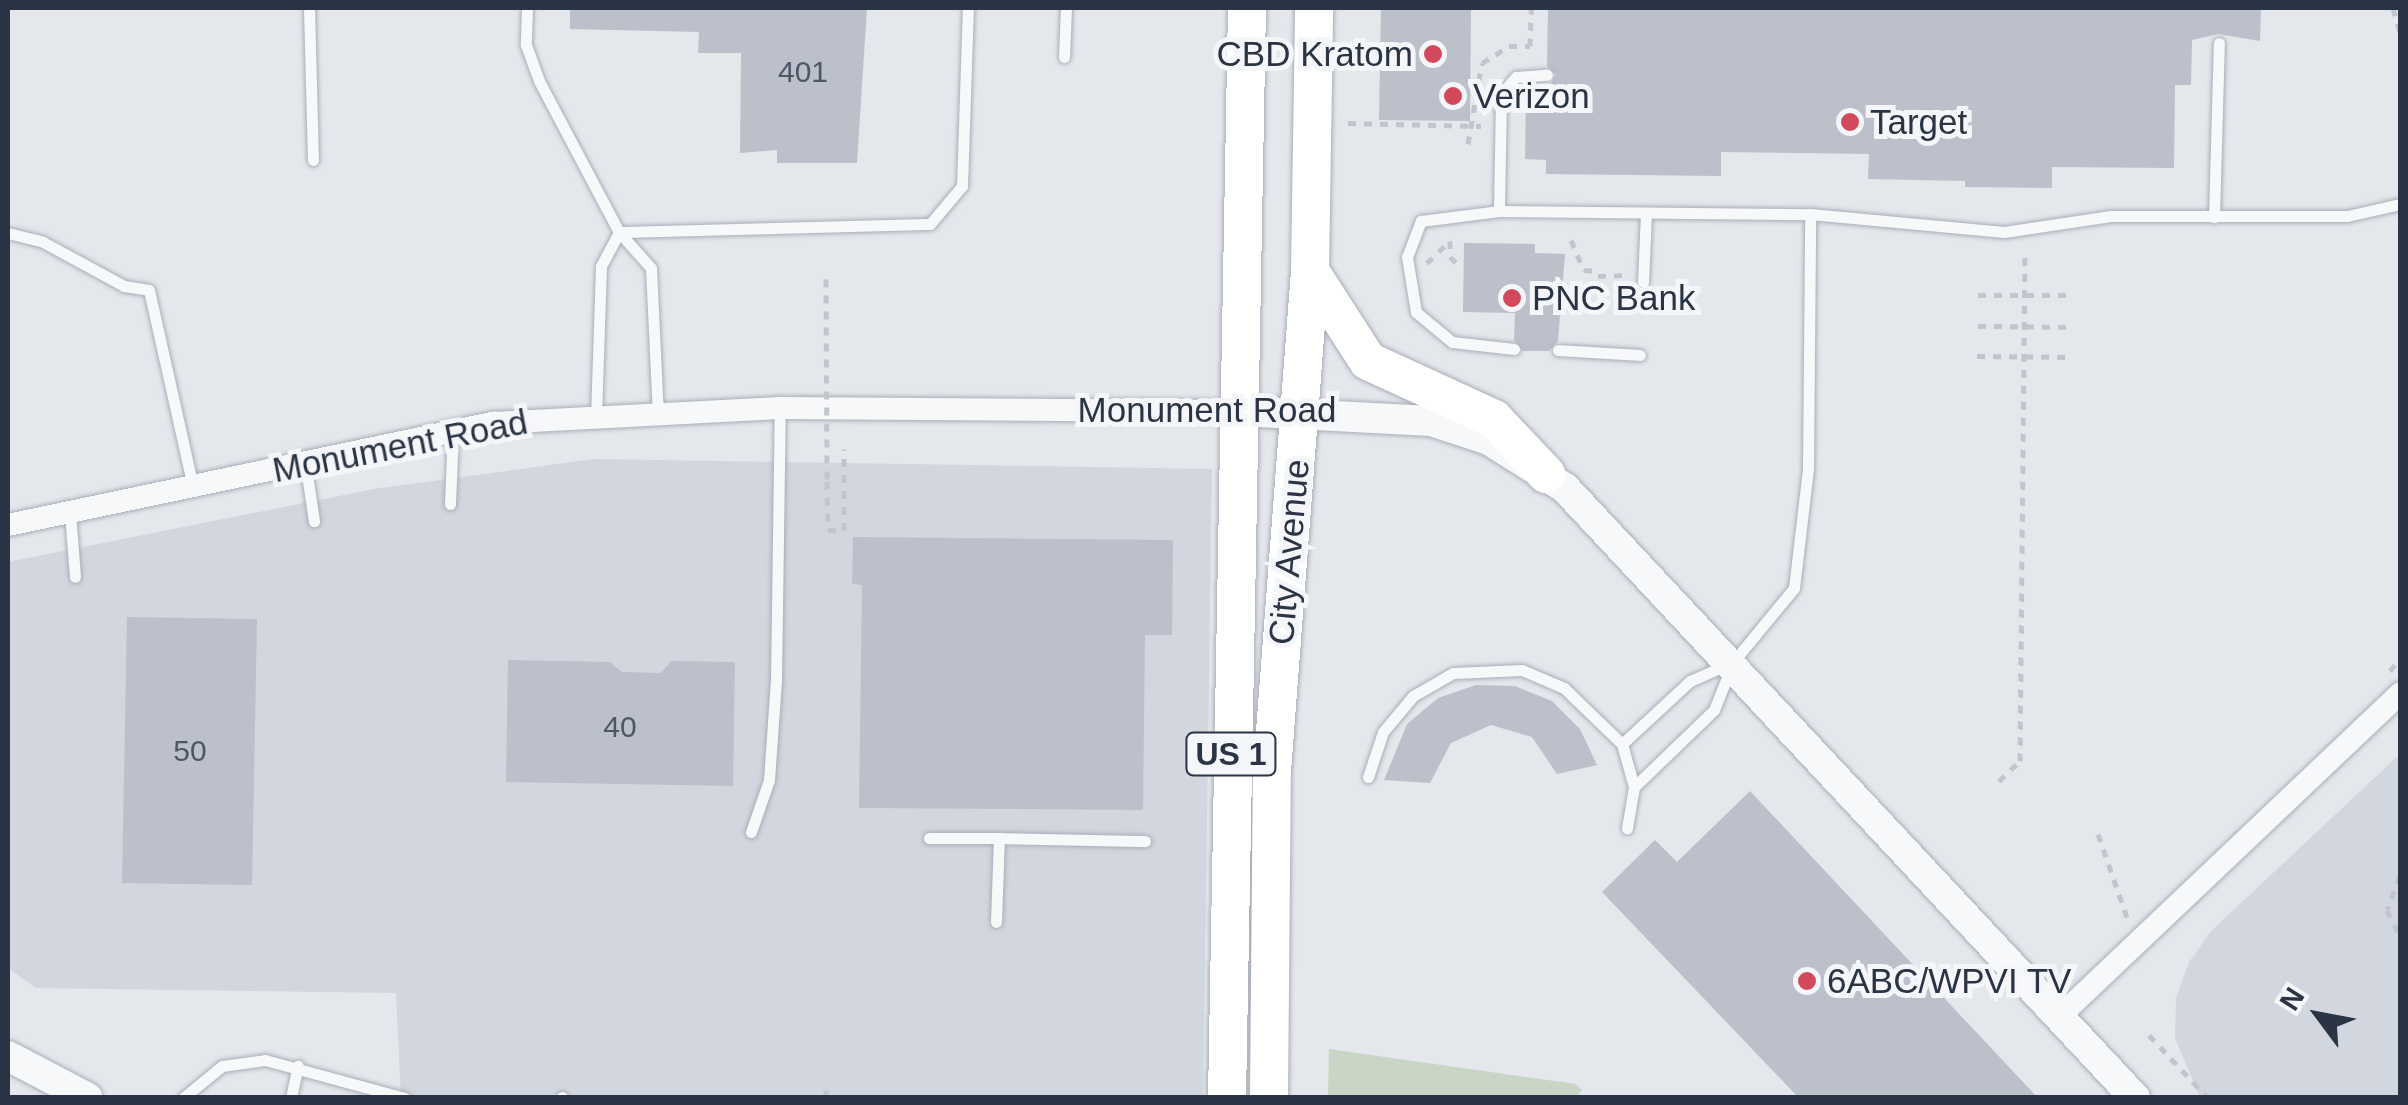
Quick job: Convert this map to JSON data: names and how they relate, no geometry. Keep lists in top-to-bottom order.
{
  "streets": {
    "highway": ["City Avenue", "US 1"],
    "street": ["Monument Road"]
  },
  "crossings": [
    ["Monument Road", "City Avenue"]
  ],
  "places": [
    "CBD Kratom",
    "Verizon",
    "Target",
    "PNC Bank",
    "6ABC/WPVI TV"
  ],
  "house_numbers": ["401", "40", "50"],
  "north": "top left"
}
